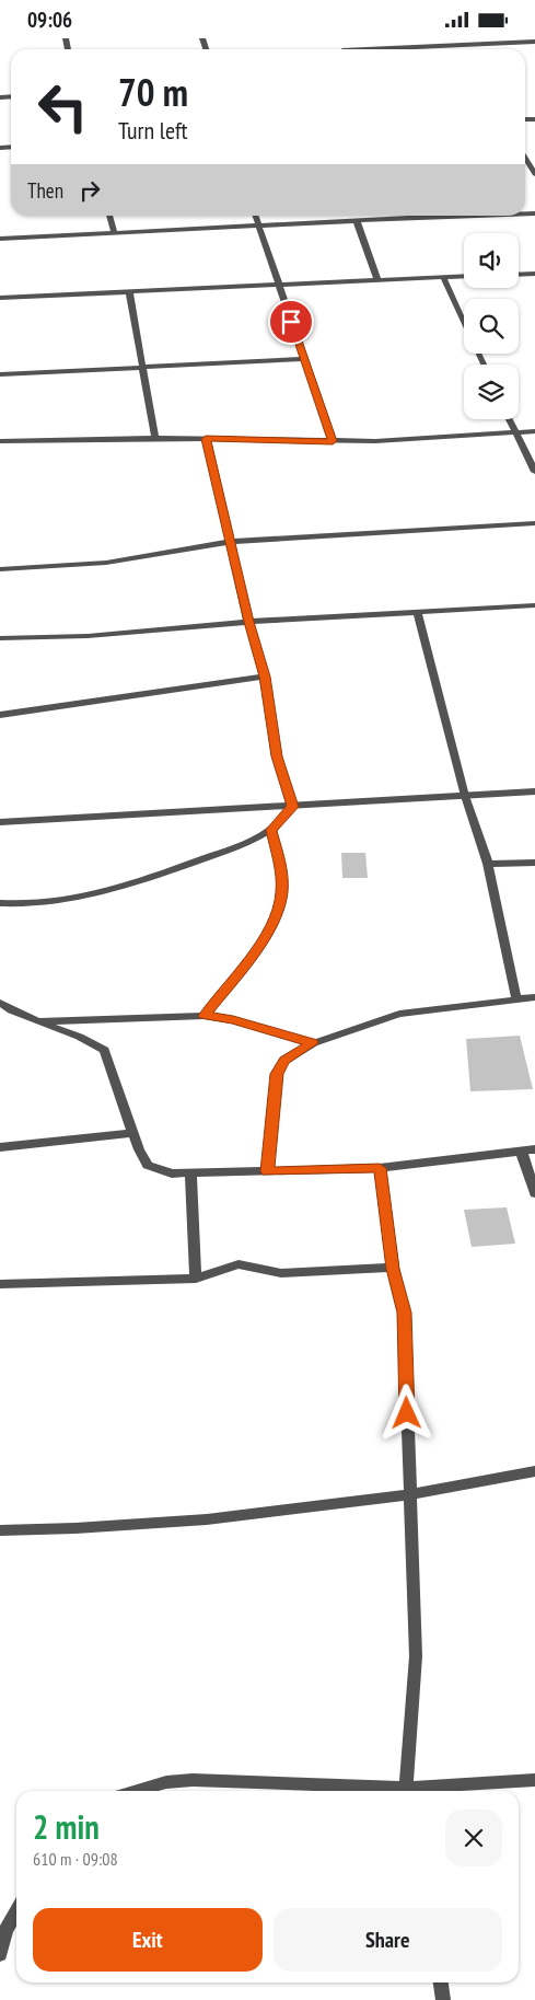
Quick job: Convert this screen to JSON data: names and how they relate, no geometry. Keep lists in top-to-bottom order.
{
  "page": {
    "status": "09:06",
    "turn": ["70 m", "Turn left"],
    "then": "Then",
    "heading": ["2 min", "610 m · 09:08"],
    "buttons": ["Exit", "Share"]
  }
}
